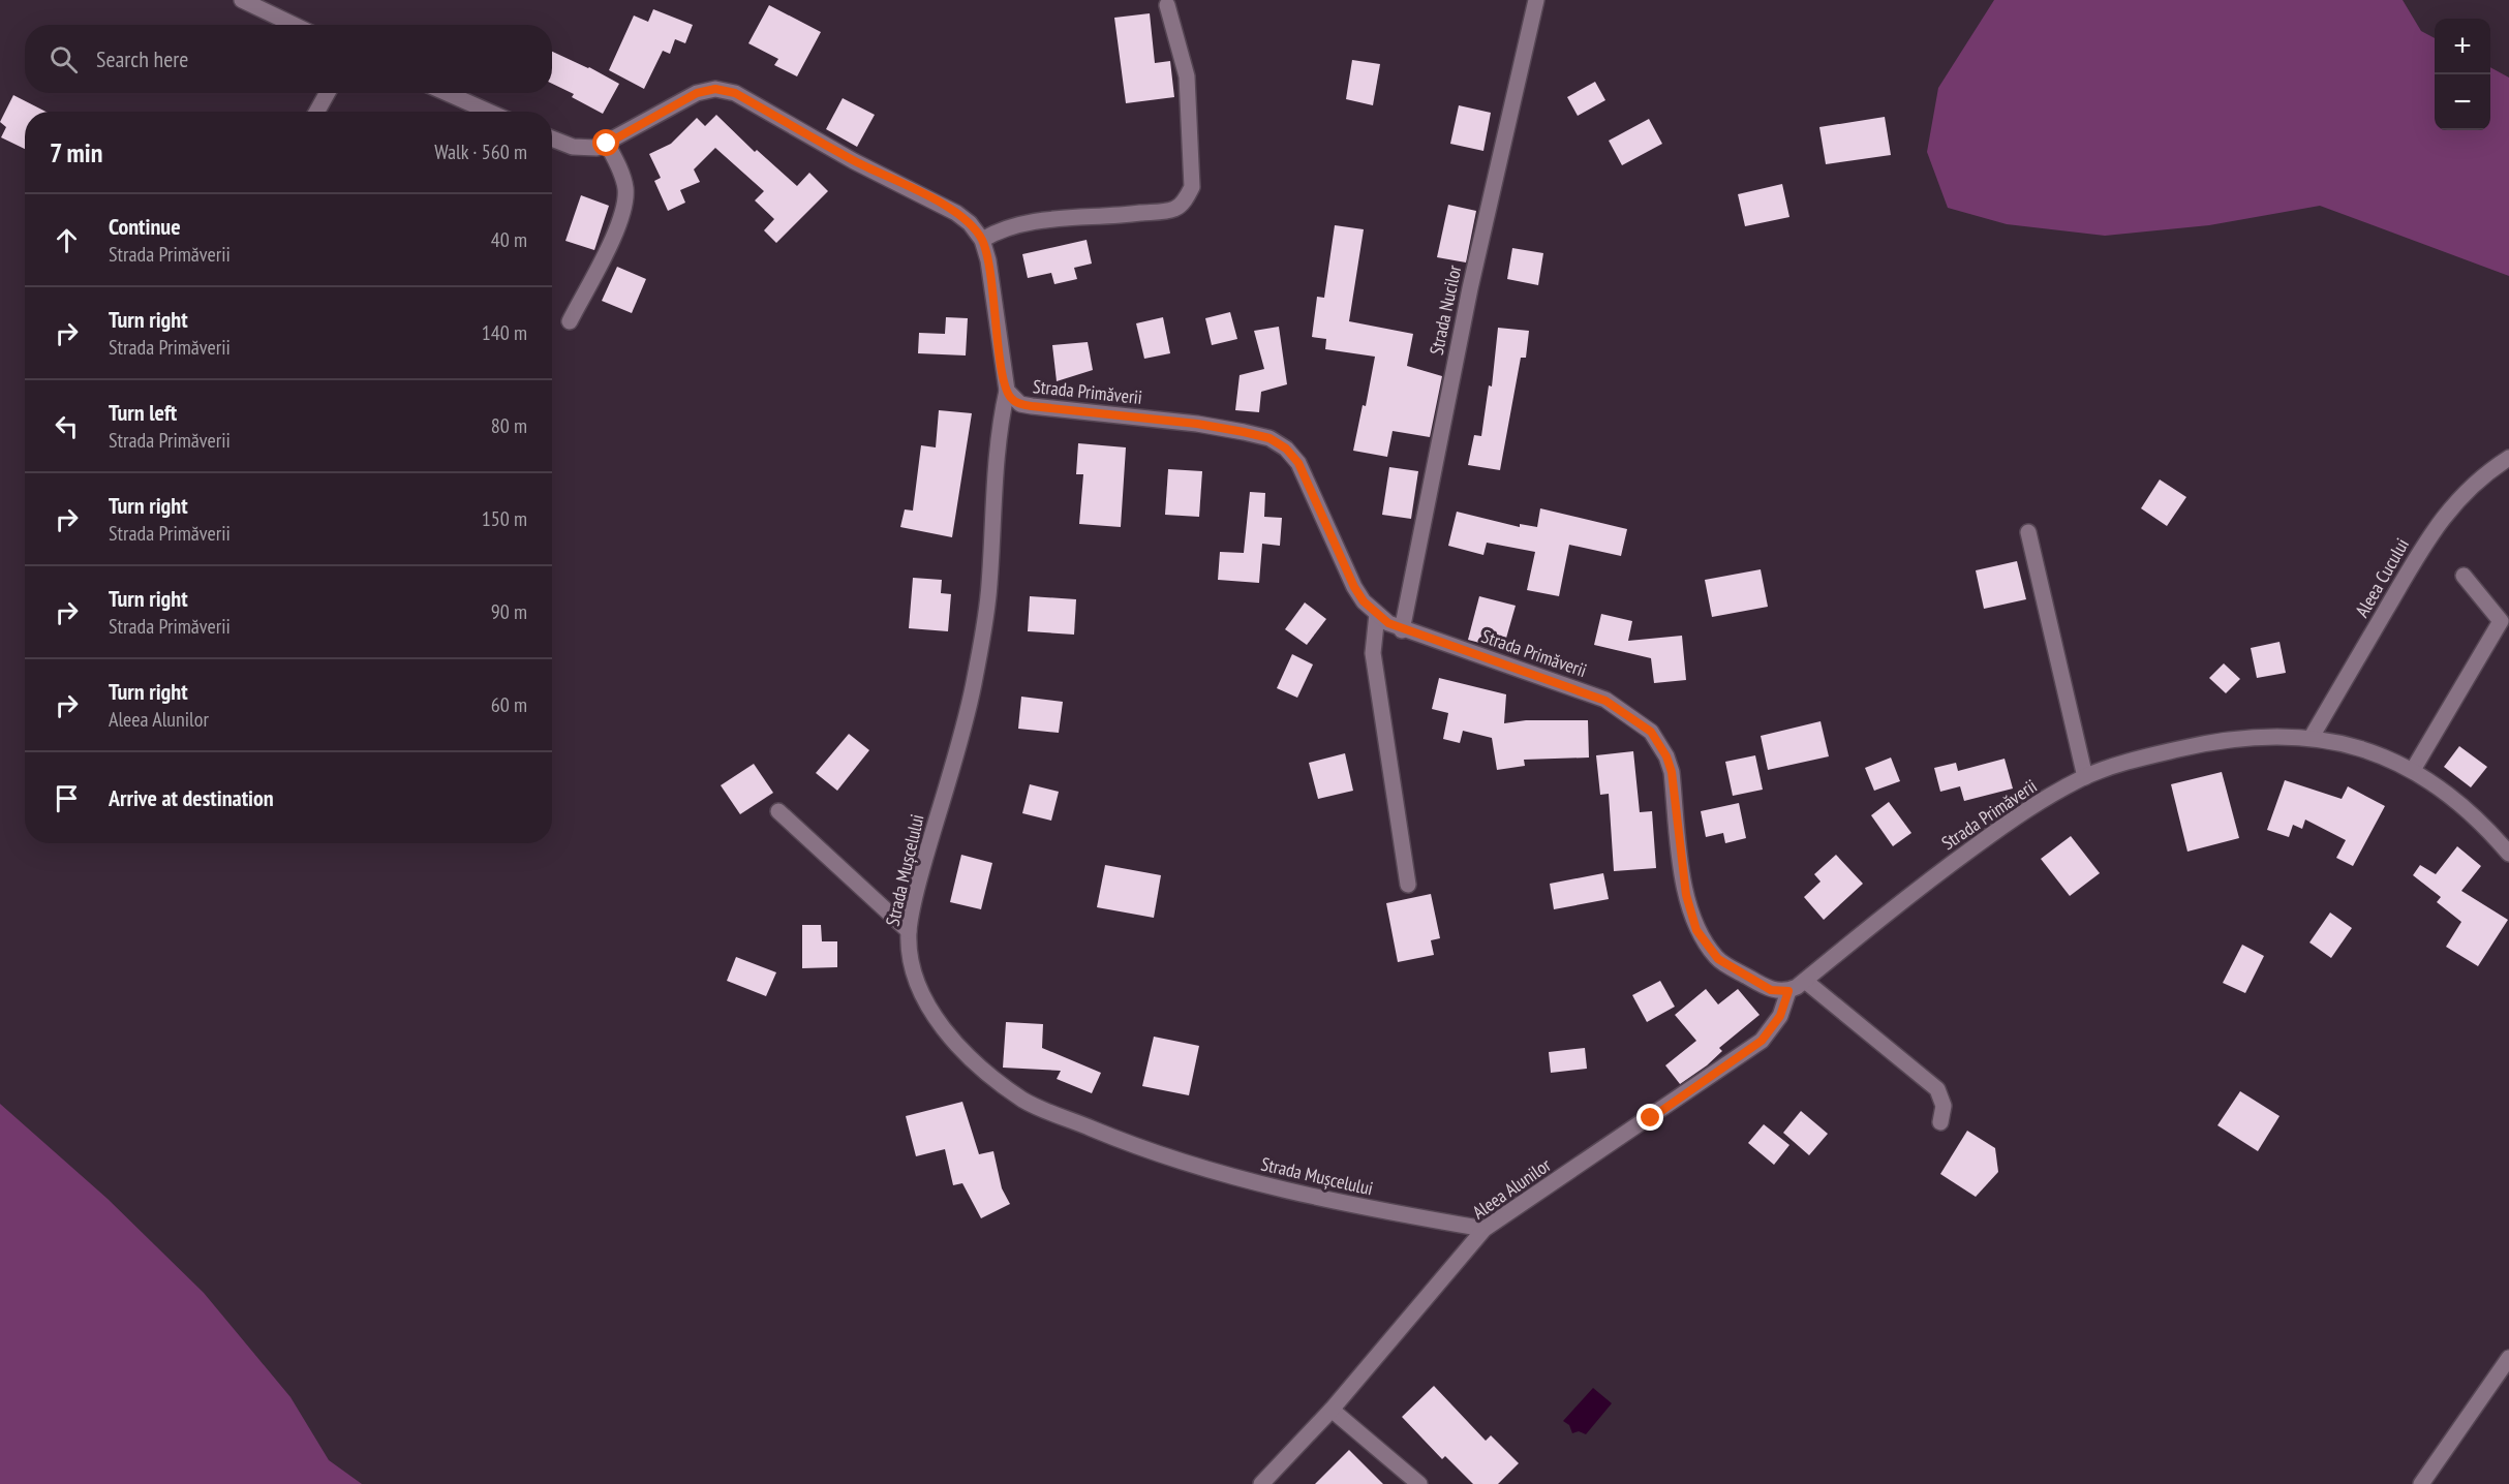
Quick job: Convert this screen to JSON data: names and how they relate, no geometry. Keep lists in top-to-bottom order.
{
  "streets": {
    "street": [
      "Strada Nucilor",
      "Strada Primăverii",
      "Aleea Cucului",
      "Strada Mușcelului",
      "Aleea Alunilor"
    ]
  },
  "crossings": [
    ["Strada Nucilor", "Strada Primăverii"],
    ["Strada Primăverii", "Aleea Cucului"],
    ["Strada Primăverii", "Strada Mușcelului"],
    ["Strada Primăverii", "Aleea Alunilor"],
    ["Strada Mușcelului", "Aleea Alunilor"]
  ],
  "page": {
    "map_buttons": ["+", "−"],
    "search": "Search here",
    "heading": ["7 min", "Walk · 560 m"],
    "list": [
      ["Continue", "Strada Primăverii", "40 m"],
      ["Turn right", "Strada Primăverii", "140 m"],
      ["Turn left", "Strada Primăverii", "80 m"],
      ["Turn right", "Strada Primăverii", "150 m"],
      ["Turn right", "Strada Primăverii", "90 m"],
      ["Turn right", "Aleea Alunilor", "60 m"],
      "Arrive at destination"
    ]
  }
}
